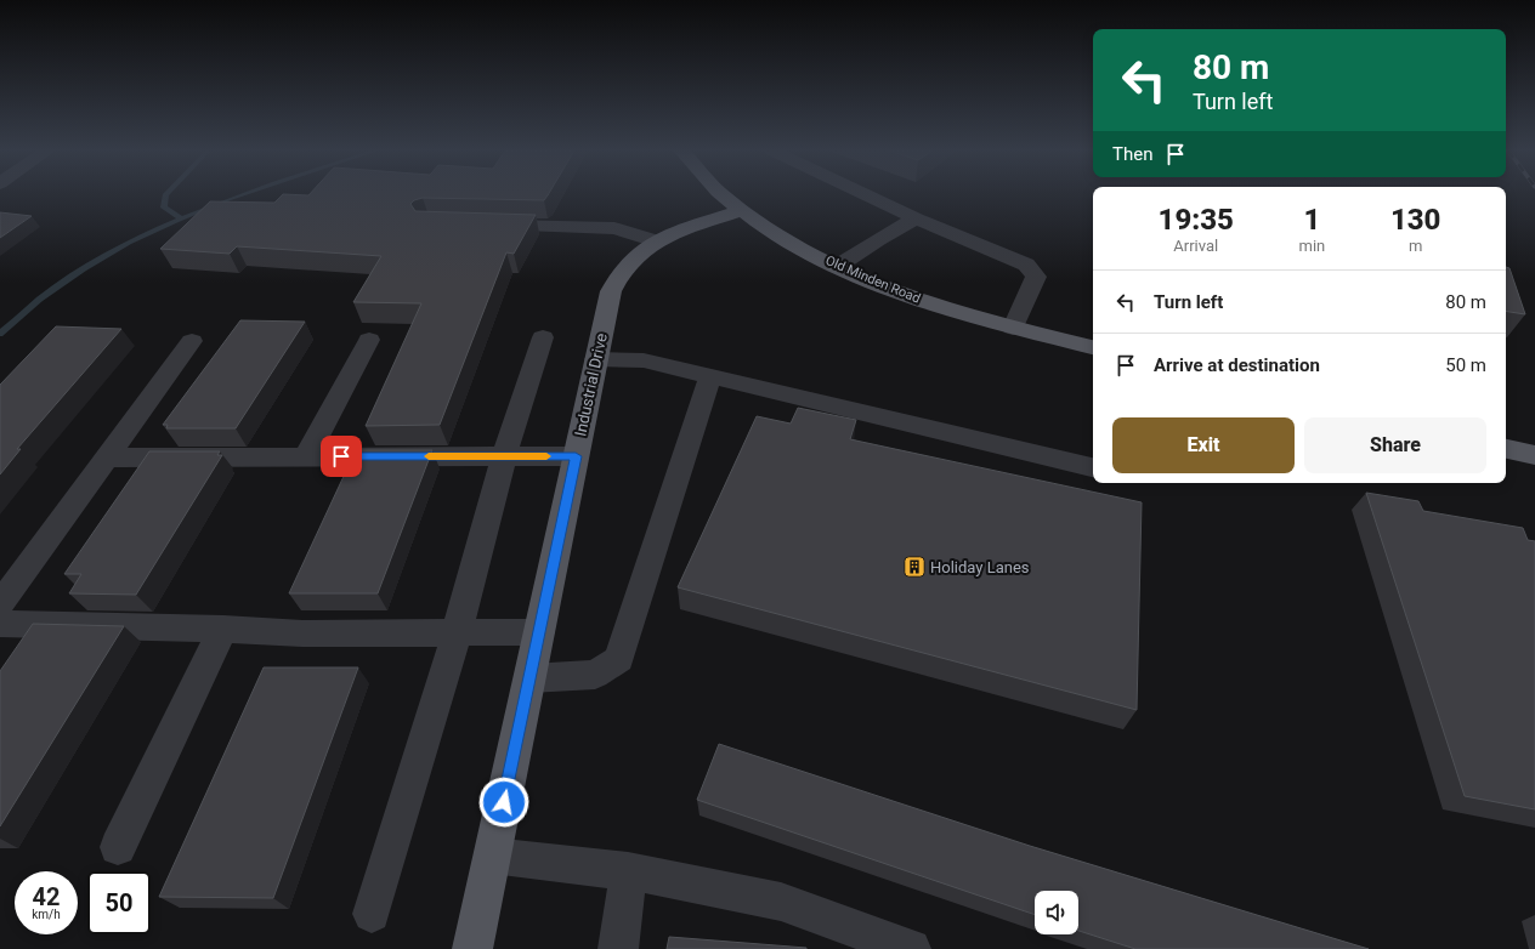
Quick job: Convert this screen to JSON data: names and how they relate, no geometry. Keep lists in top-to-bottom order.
{
  "streets": {
    "main road": ["Old Minden Road", "Industrial Drive"]
  },
  "crossings": [
    ["Old Minden Road", "Industrial Drive"]
  ],
  "places": {
    "building": ["Holiday Lanes"]
  },
  "page": {
    "turn": ["80 m", "Turn left"],
    "then": "Then",
    "eta": [
      "19:35",
      "Arrival",
      "1",
      "min",
      "130",
      "m"
    ],
    "list": [
      {
        "name": "Turn left",
        "value": "80 m"
      },
      {
        "name": "Arrive at destination",
        "value": "50 m"
      }
    ],
    "buttons": ["Exit", "Share"],
    "speed": "42 km/h",
    "limit": "50"
  }
}
